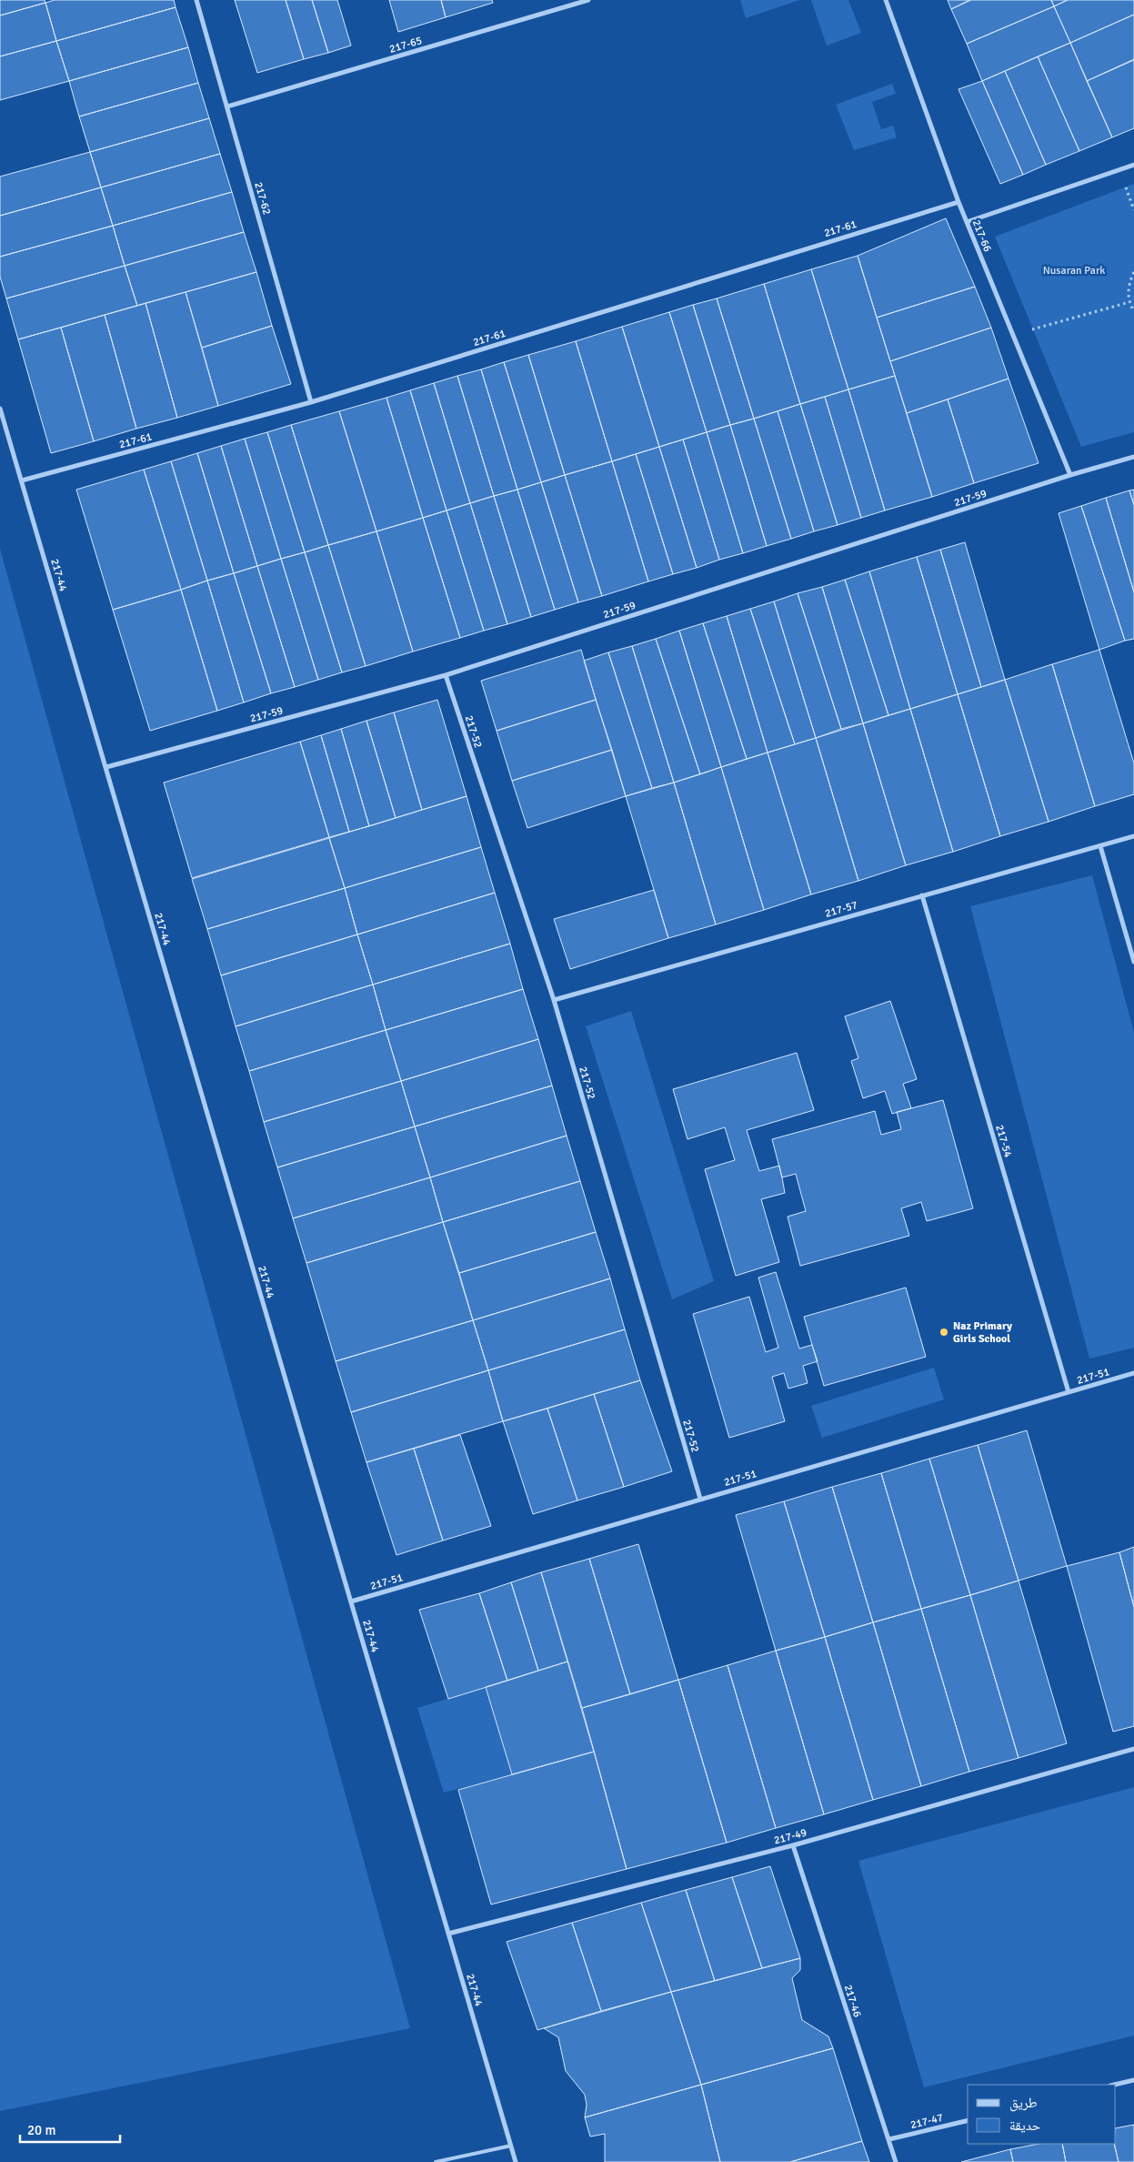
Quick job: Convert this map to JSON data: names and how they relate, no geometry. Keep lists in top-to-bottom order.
{
  "streets": {
    "street": [
      "217-65",
      "217-62",
      "217-61",
      "217-66",
      "217-59",
      "217-44",
      "217-52",
      "217-57",
      "217-54",
      "217-51",
      "217-49",
      "217-46",
      "217-47"
    ]
  },
  "crossings": [
    ["217-65", "217-62"],
    ["217-62", "217-61"],
    ["217-61", "217-66"],
    ["217-61", "217-44"],
    ["217-66", "217-59"],
    ["217-59", "217-44"],
    ["217-59", "217-52"],
    ["217-44", "217-51"],
    ["217-44", "217-49"],
    ["217-52", "217-57"],
    ["217-52", "217-51"],
    ["217-57", "217-54"],
    ["217-54", "217-51"],
    ["217-49", "217-46"],
    ["217-46", "217-47"]
  ],
  "parks": ["Nusaran Park"],
  "places": ["Naz Primary Girls School"],
  "legend": ["طريق", "حديقة"],
  "scale_bar": "20 m"
}
